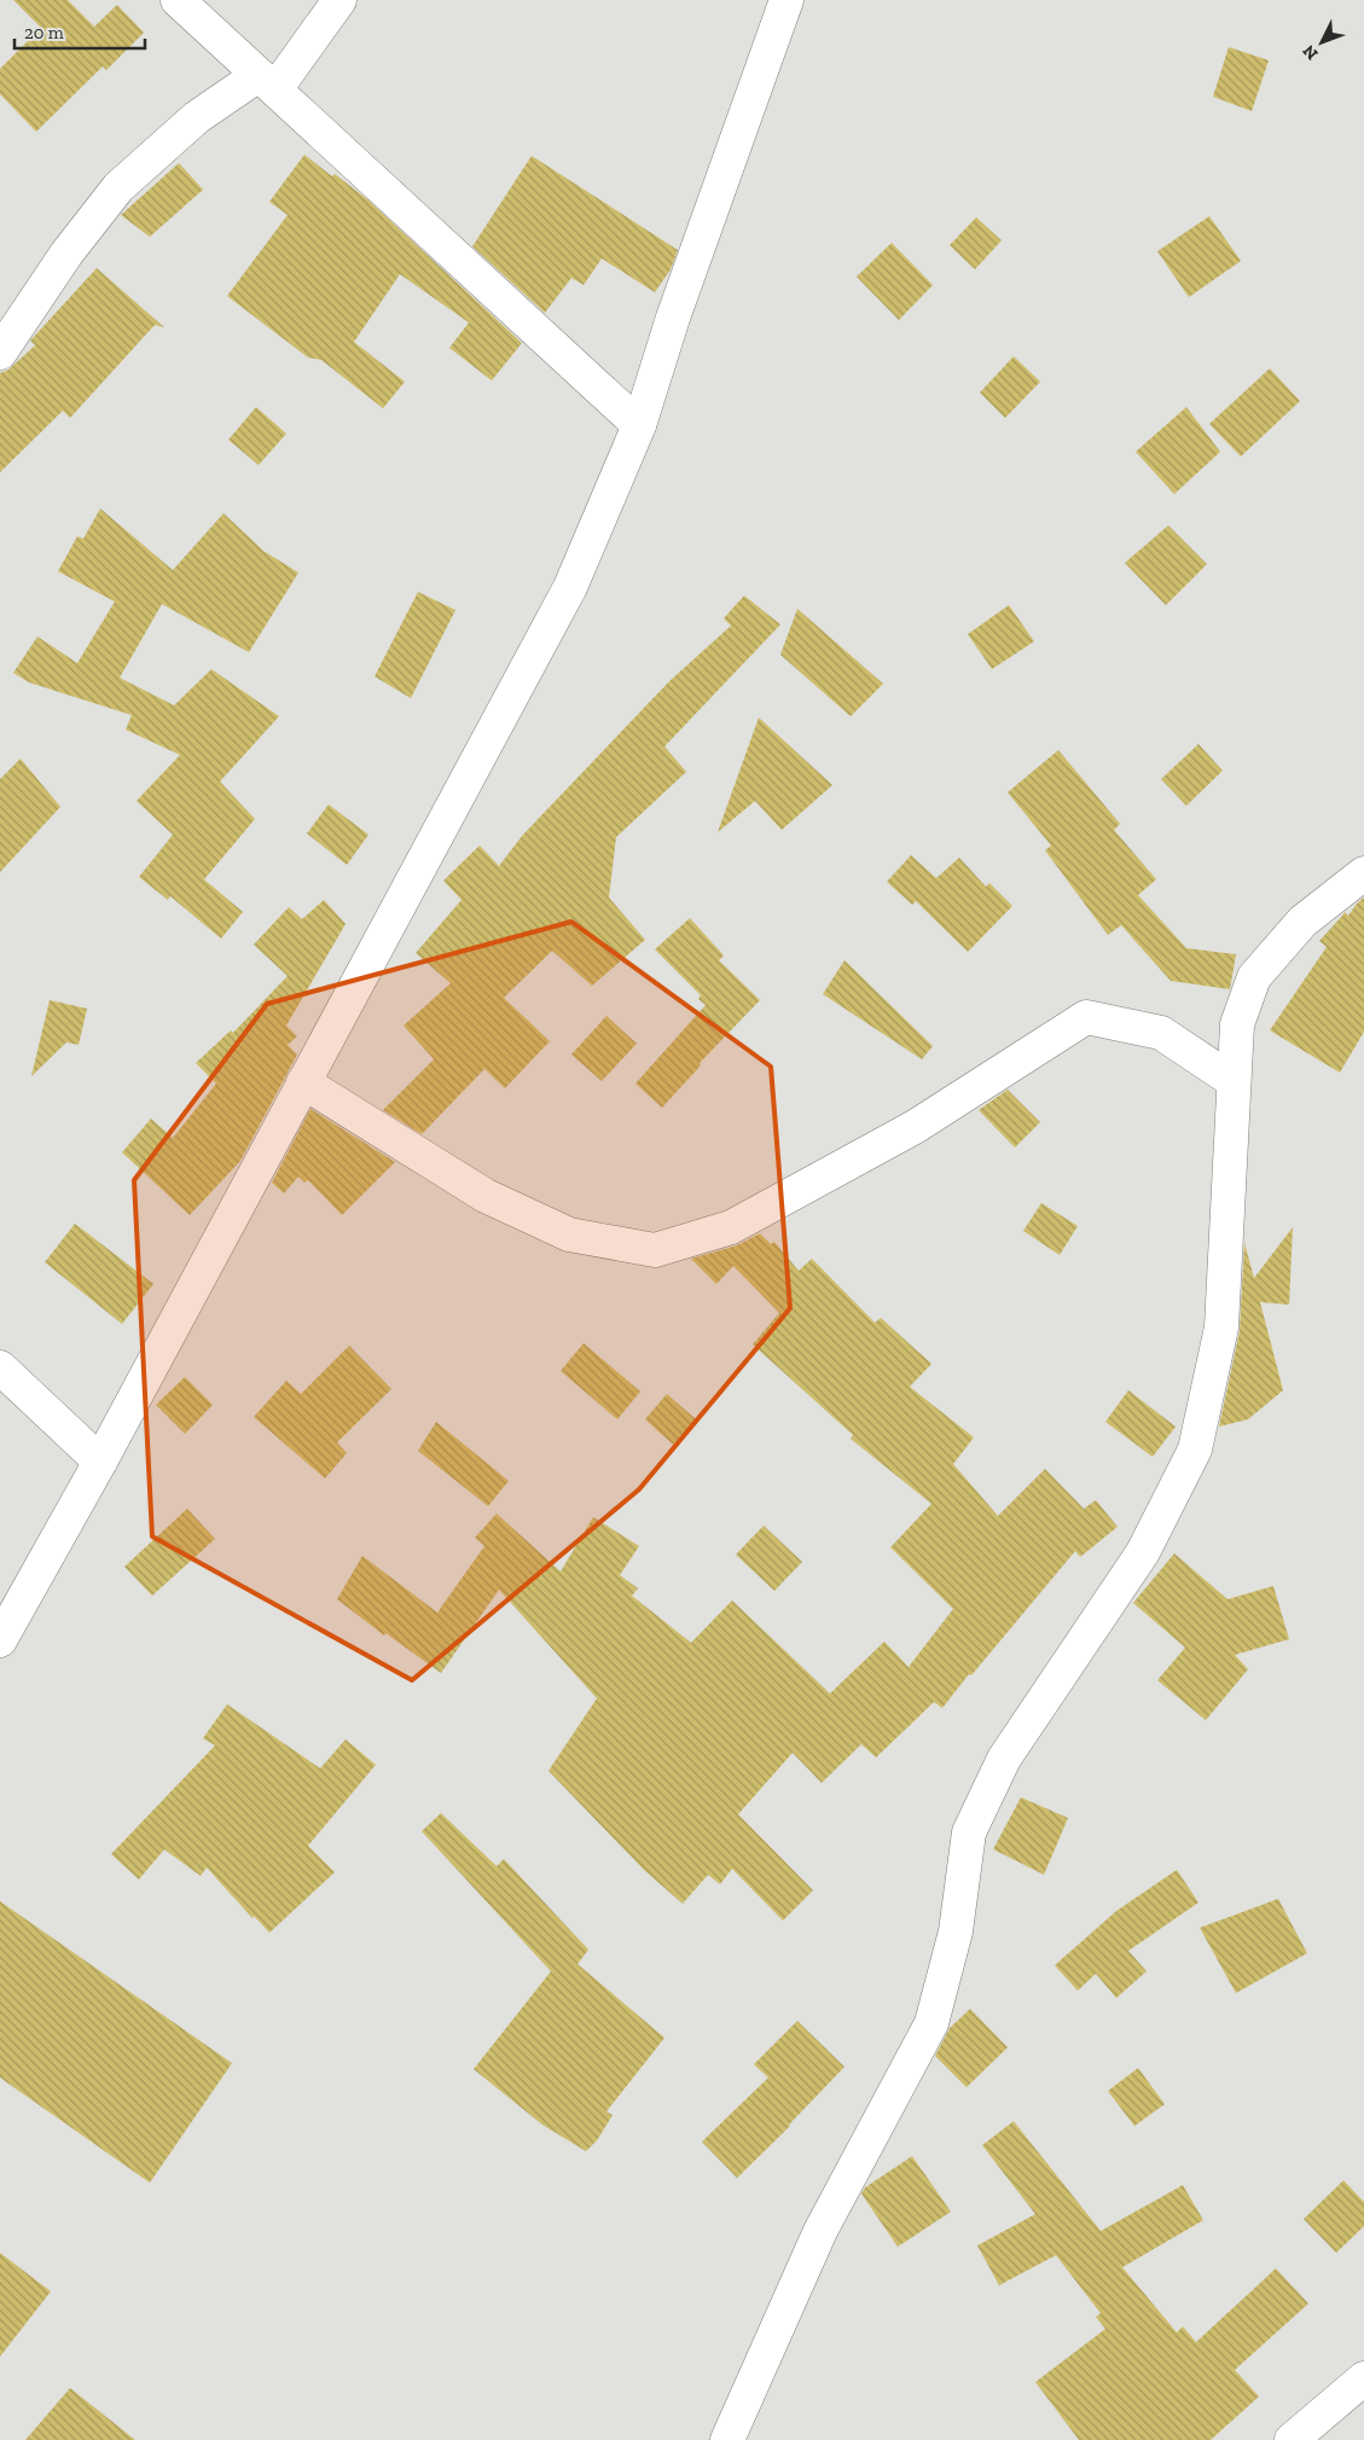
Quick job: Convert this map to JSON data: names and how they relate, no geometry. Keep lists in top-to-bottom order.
{
  "scale_bar": "20 m",
  "north": "bottom left"
}
